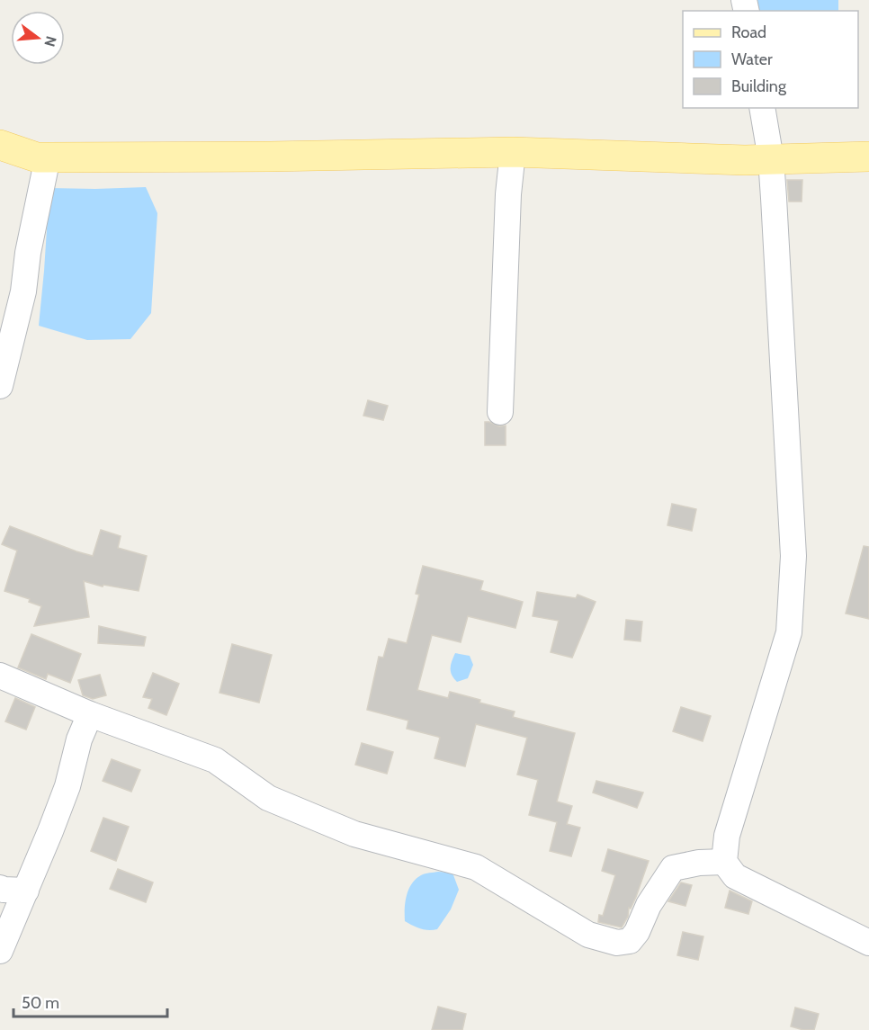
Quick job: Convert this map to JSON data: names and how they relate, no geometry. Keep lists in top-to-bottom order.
{
  "legend": ["Road", "Water", "Building"],
  "scale_bar": "50 m",
  "north": "right"
}
